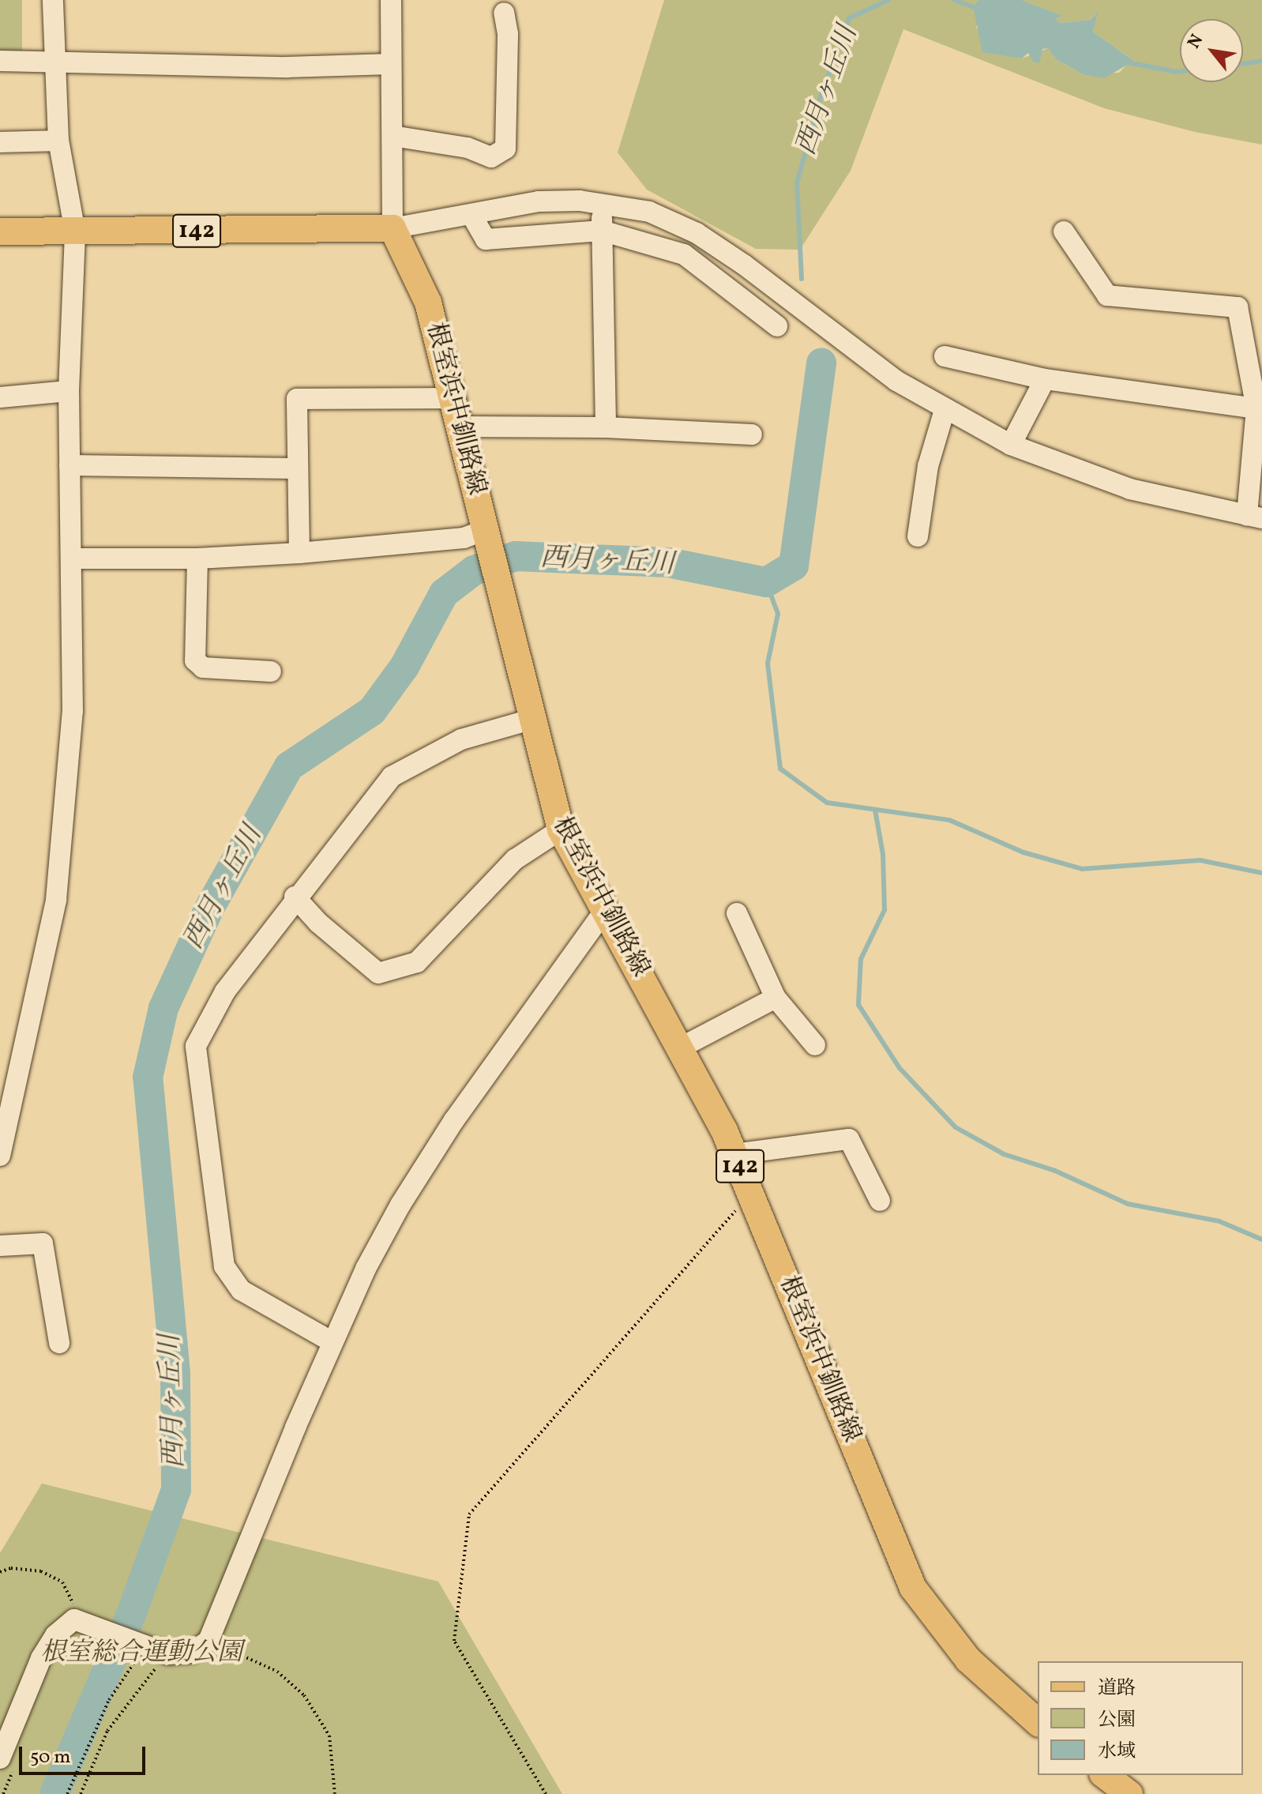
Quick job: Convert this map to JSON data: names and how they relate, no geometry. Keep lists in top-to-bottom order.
{
  "streets": {
    "main road": ["142", "根室浜中釧路線"]
  },
  "crossings": [
    ["142", "根室浜中釧路線"]
  ],
  "water": ["西月ヶ丘川"],
  "parks": ["根室総合運動公園"],
  "legend": ["道路", "公園", "水域"],
  "scale_bar": "50 m",
  "north": "top left"
}
